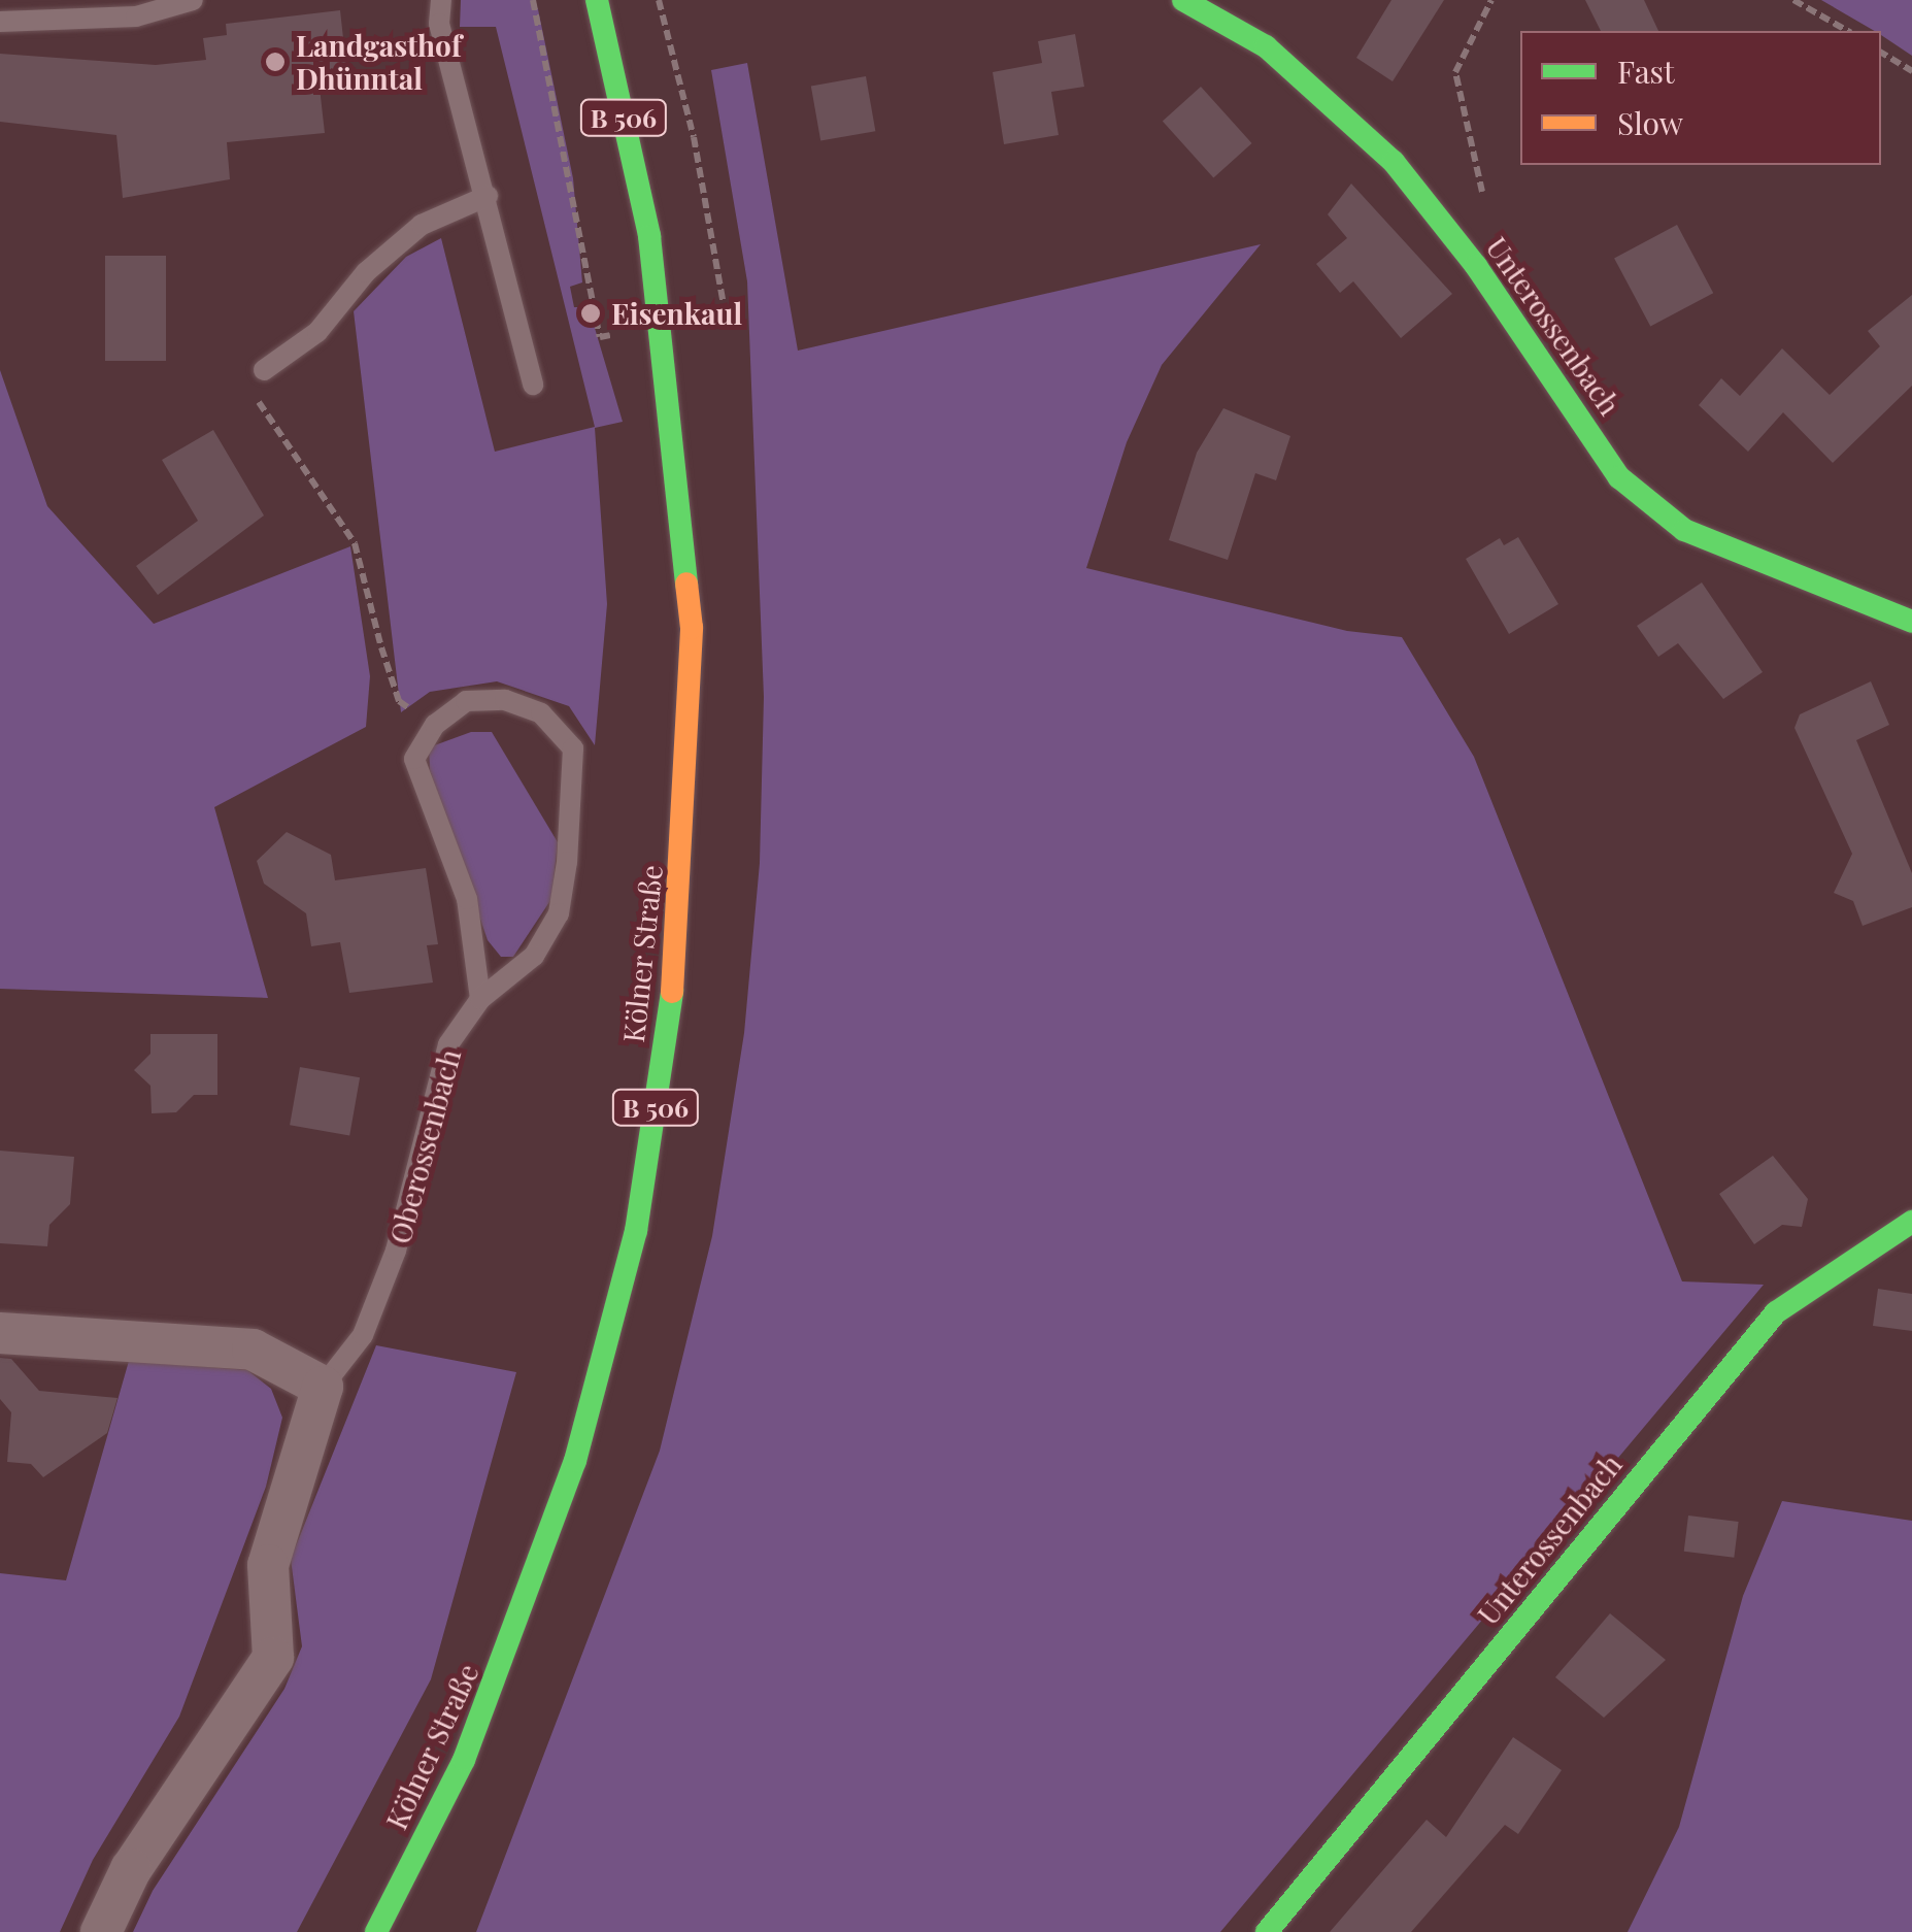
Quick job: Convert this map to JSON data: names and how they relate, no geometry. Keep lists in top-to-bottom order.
{
  "streets": {
    "main road": ["B 506", "Unterossenbach", "Kölner Straße"],
    "street": ["Oberossenbach"]
  },
  "places": ["Landgasthof Dhünntal", "Eisenkaul"],
  "legend": ["Fast", "Slow"]
}
